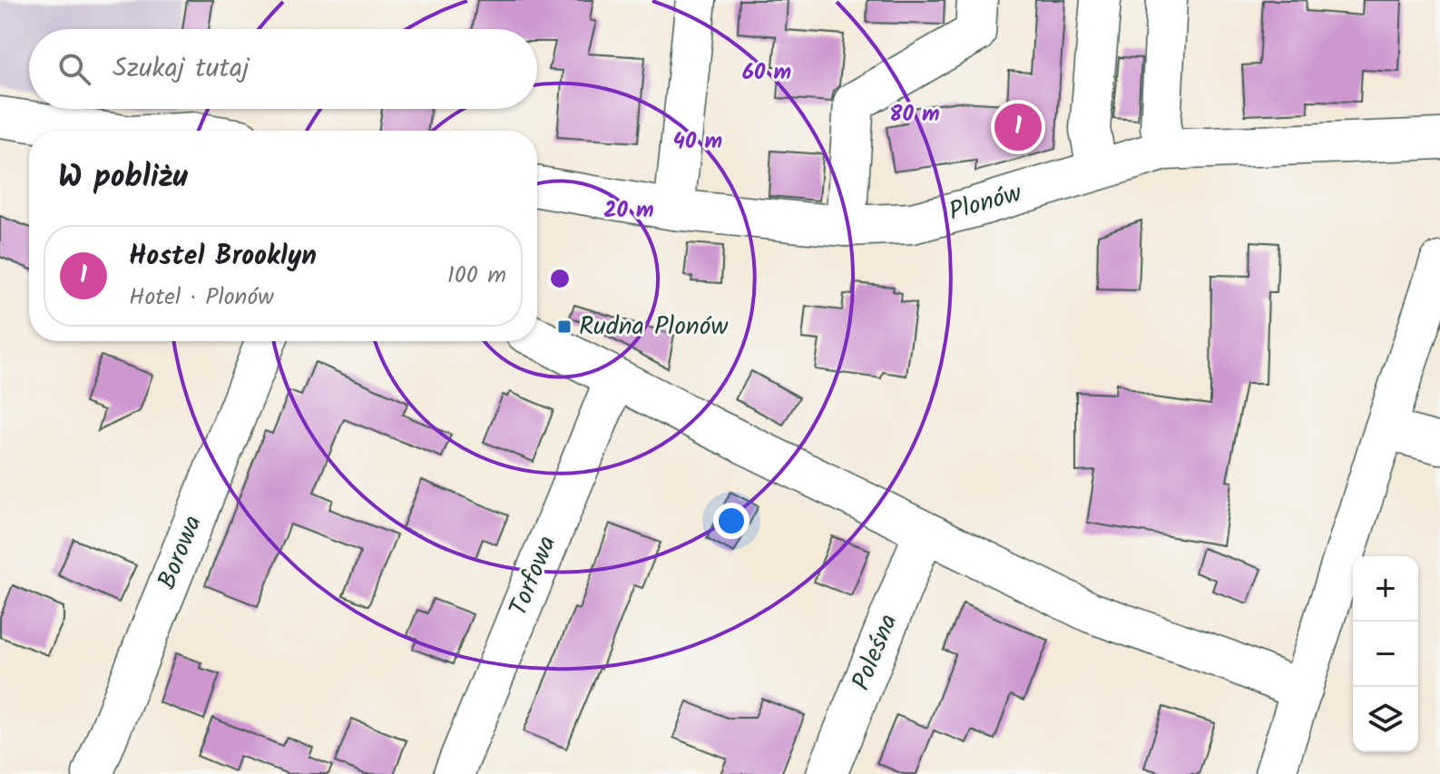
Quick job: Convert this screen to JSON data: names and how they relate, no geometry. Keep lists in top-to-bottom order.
{
  "streets": {
    "street": [
      "Plonów",
      "Borowa",
      "Torfowa",
      "Poleśna"
    ]
  },
  "places": {
    "transit": ["Rudna Plonów"]
  },
  "page": {
    "search": "Szukaj tutaj",
    "pins": "1",
    "heading": "W pobliżu",
    "list": [
      {
        "mark": "1",
        "name": "Hostel Brooklyn",
        "note": "Hotel · Plonów",
        "value": "100 m"
      }
    ],
    "map_buttons": ["+", "−"]
  },
  "rings": [
    "60 m",
    "80 m",
    "40 m",
    "20 m"
  ]
}
